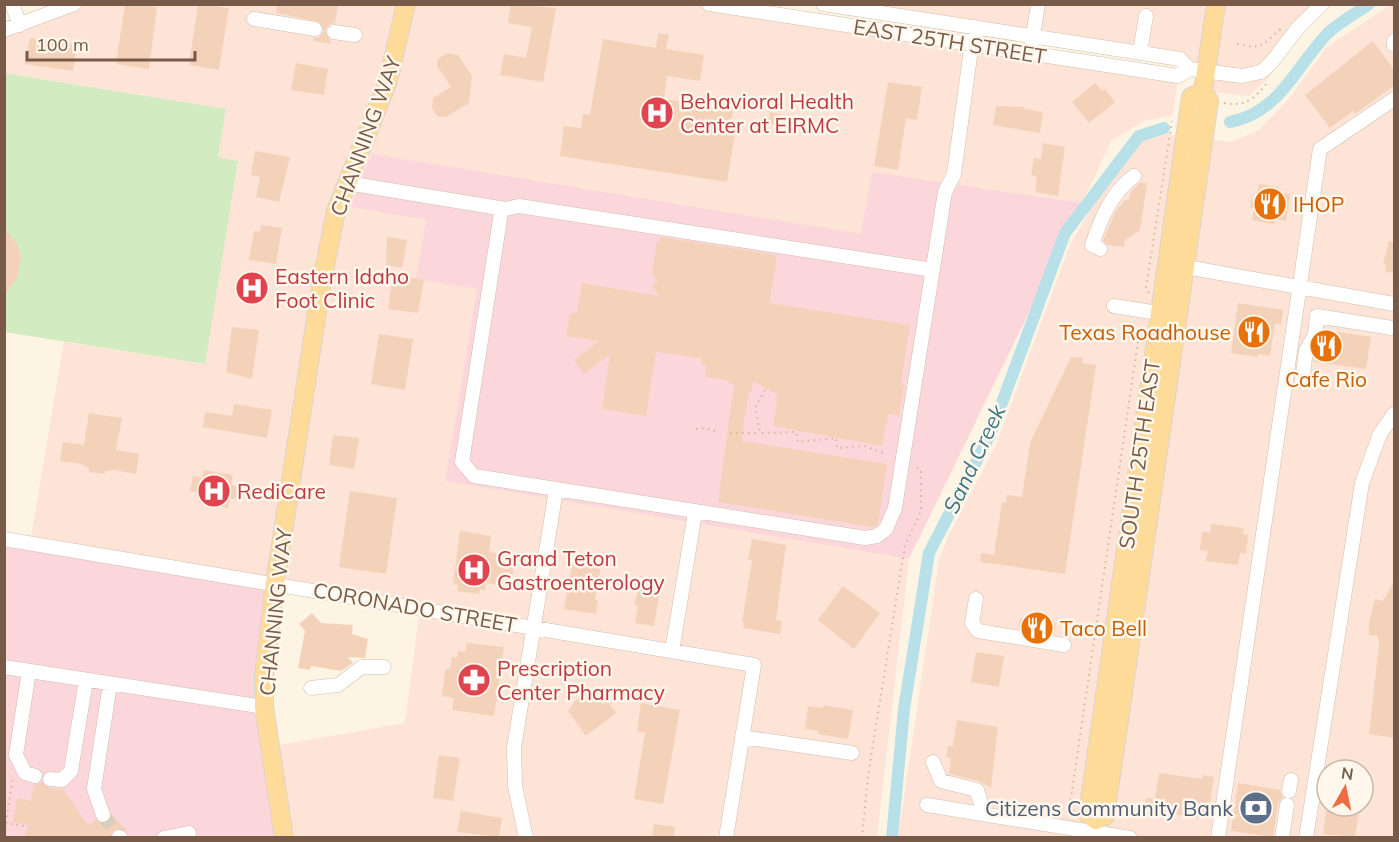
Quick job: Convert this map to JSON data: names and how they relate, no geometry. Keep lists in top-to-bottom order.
{
  "streets": {
    "main road": ["CHANNING WAY", "SOUTH 25TH EAST"],
    "street": ["EAST 25TH STREET", "CORONADO STREET"]
  },
  "crossings": [
    ["EAST 25TH STREET", "SOUTH 25TH EAST"],
    ["CHANNING WAY", "CORONADO STREET"]
  ],
  "water": ["Sand Creek"],
  "places": {
    "hospital": [
      "Behavioral Health Center at EIRMC",
      "Eastern Idaho Foot Clinic",
      "RediCare",
      "Grand Teton Gastroenterology"
    ],
    "restaurant": [
      "IHOP",
      "Texas Roadhouse",
      "Cafe Rio",
      "Taco Bell"
    ],
    "pharmacy": ["Prescription Center Pharmacy"],
    "bank": ["Citizens Community Bank"]
  },
  "scale_bar": "100 m",
  "north": "top"
}
